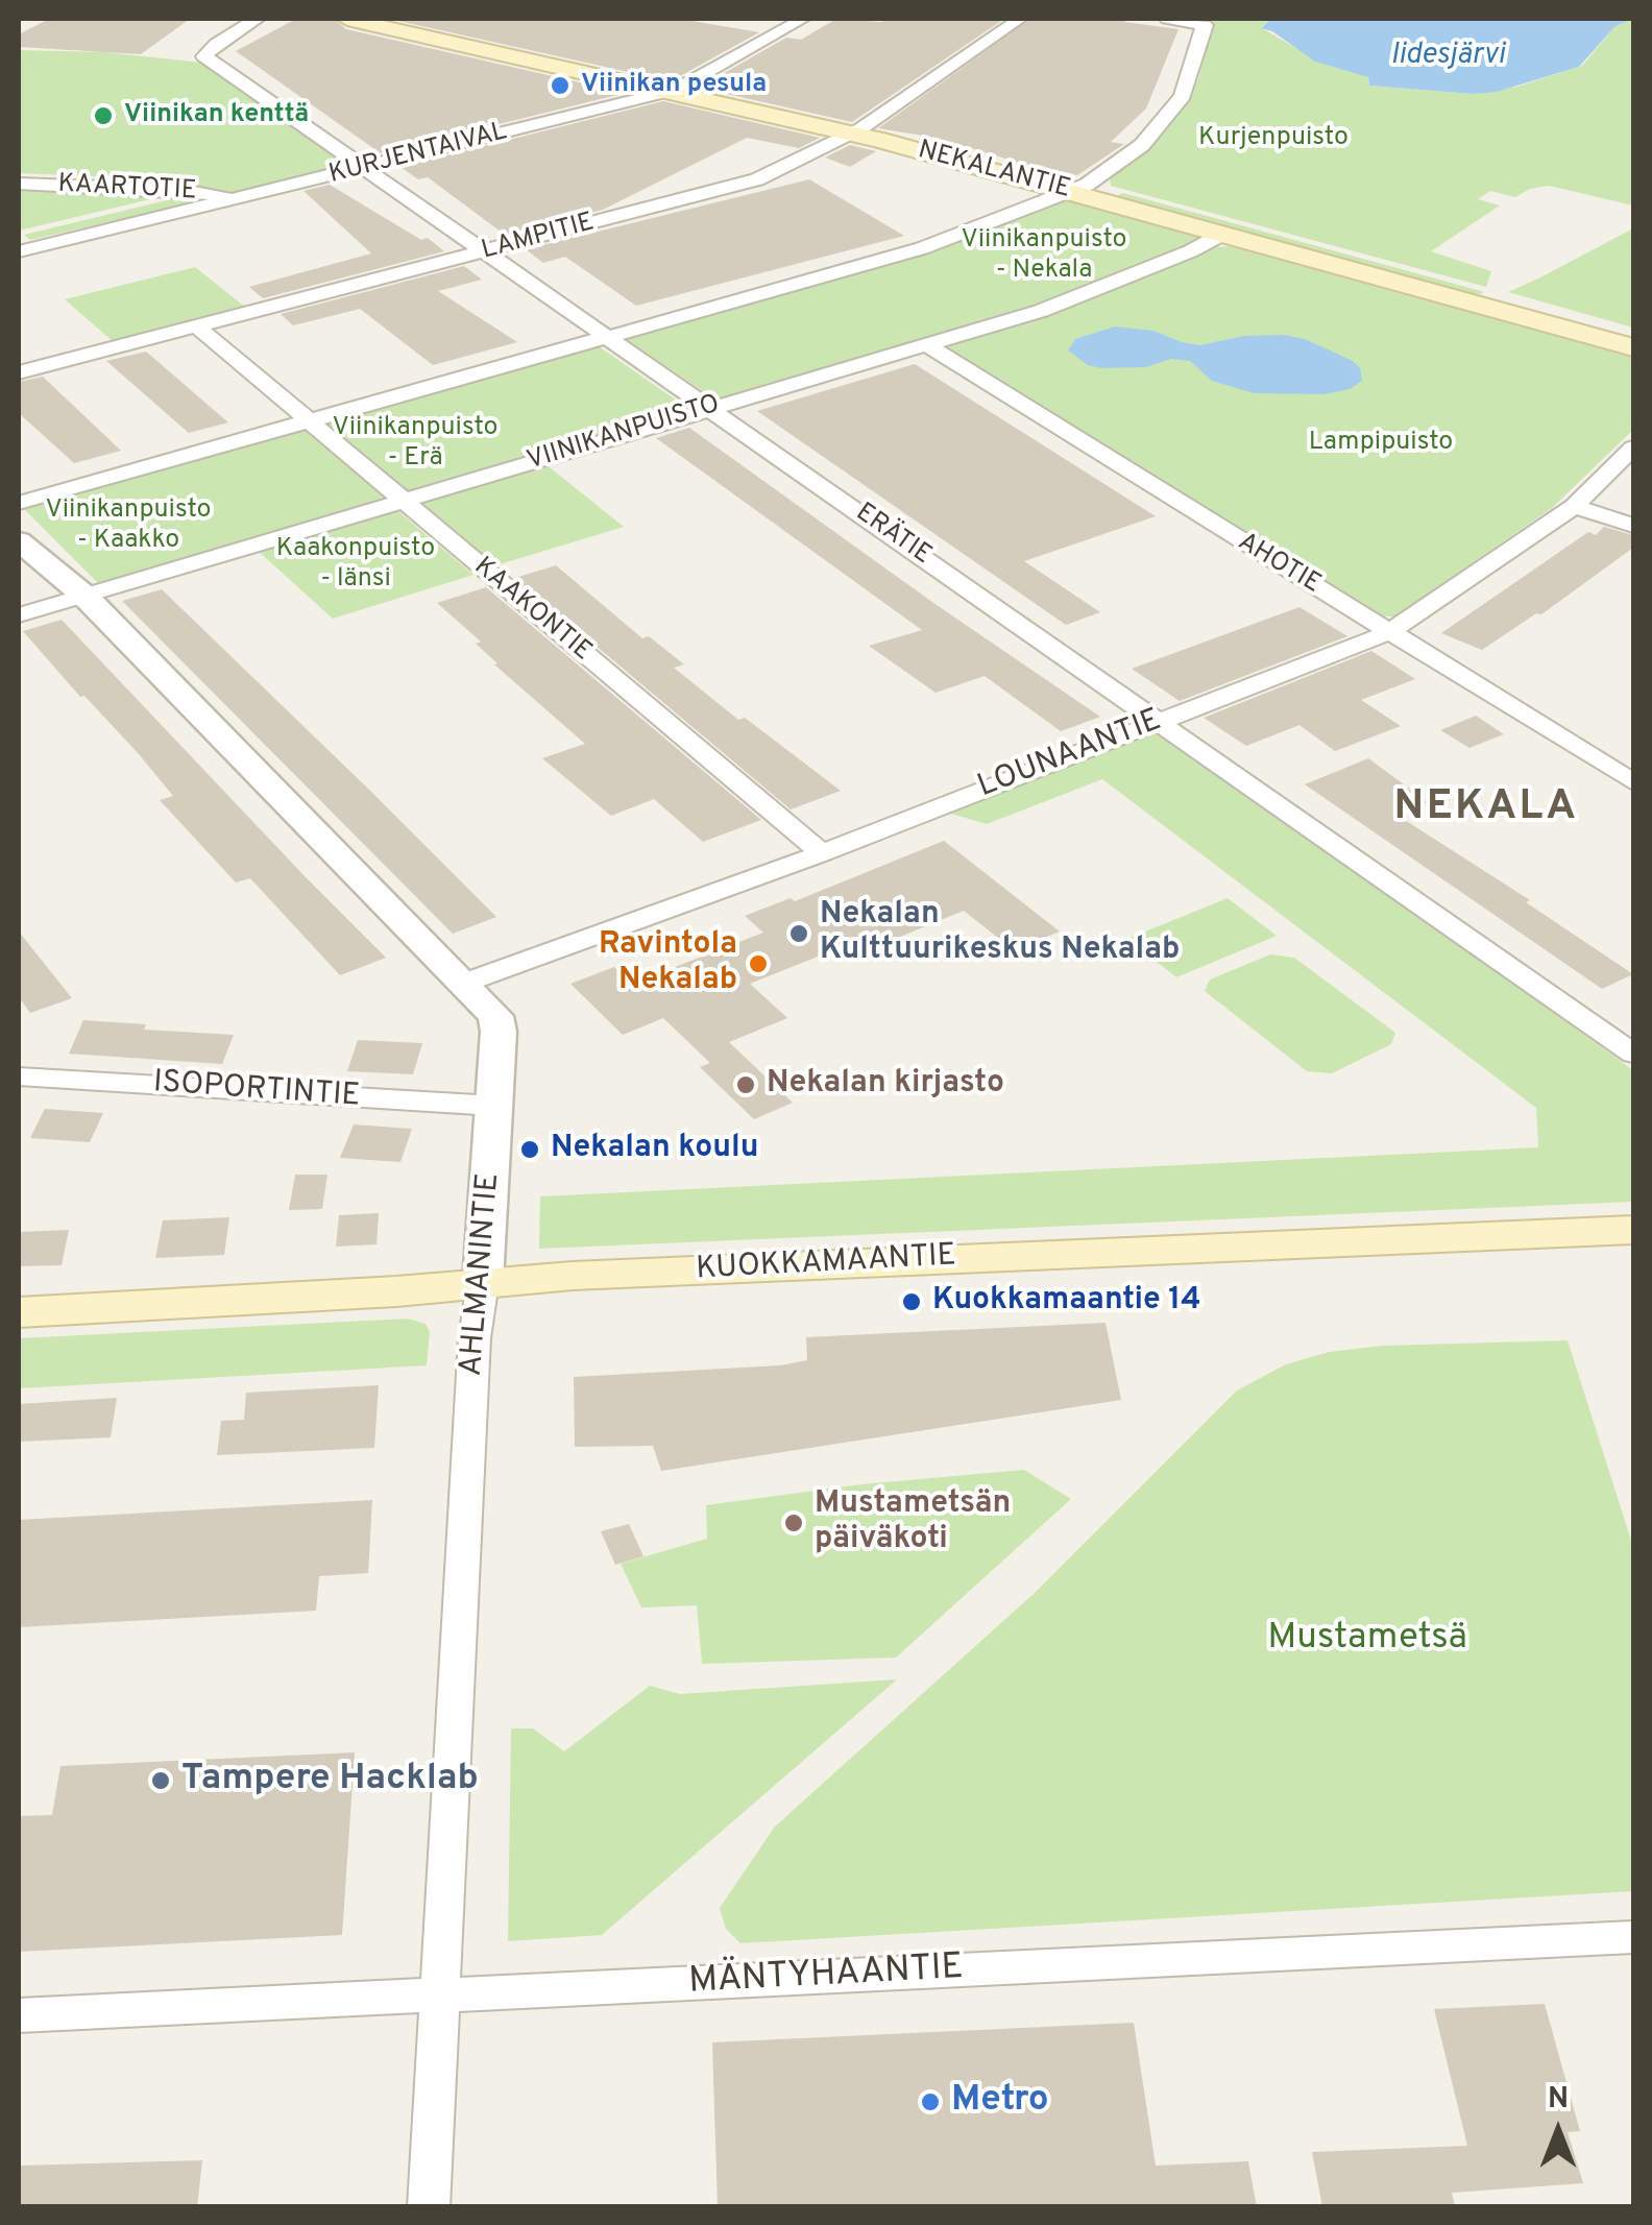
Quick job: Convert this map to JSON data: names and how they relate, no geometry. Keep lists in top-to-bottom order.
{
  "streets": {
    "main road": ["NEKALANTIE", "KUOKKAMAANTIE"],
    "street": [
      "KURJENTAIVAL",
      "KAARTOTIE",
      "LAMPITIE",
      "VIINIKANPUISTO",
      "ERÄTIE",
      "AHOTIE",
      "KAAKONTIE",
      "LOUNAANTIE",
      "ISOPORTINTIE",
      "AHLMANINTIE",
      "MÄNTYHAANTIE"
    ]
  },
  "crossings": [
    ["KURJENTAIVAL", "NEKALANTIE"],
    ["KURJENTAIVAL", "KAARTOTIE"],
    ["KURJENTAIVAL", "ERÄTIE"],
    ["NEKALANTIE", "LAMPITIE"],
    ["NEKALANTIE", "VIINIKANPUISTO"],
    ["LAMPITIE", "ERÄTIE"],
    ["LAMPITIE", "KAAKONTIE"],
    ["VIINIKANPUISTO", "ERÄTIE"],
    ["VIINIKANPUISTO", "AHOTIE"],
    ["VIINIKANPUISTO", "KAAKONTIE"],
    ["VIINIKANPUISTO", "AHLMANINTIE"],
    ["ERÄTIE", "LOUNAANTIE"],
    ["AHOTIE", "LOUNAANTIE"],
    ["KAAKONTIE", "LOUNAANTIE"],
    ["LOUNAANTIE", "AHLMANINTIE"],
    ["ISOPORTINTIE", "AHLMANINTIE"],
    ["KUOKKAMAANTIE", "AHLMANINTIE"],
    ["AHLMANINTIE", "MÄNTYHAANTIE"]
  ],
  "districts": ["NEKALA"],
  "water": ["Iidesjärvi"],
  "parks": [
    "Kurjenpuisto",
    "Viinikanpuisto - Nekala",
    "Viinikanpuisto - Erä",
    "Lampipuisto",
    "Viinikanpuisto - Kaakko",
    "Kaakonpuisto - länsi",
    "Mustametsä"
  ],
  "places": [
    "Viinikan pesula",
    "Viinikan kenttä",
    "Nekalan Kulttuurikeskus Nekalab",
    "Ravintola Nekalab",
    "Nekalan kirjasto",
    "Nekalan koulu",
    "Kuokkamaantie 14",
    "Mustametsän päiväkoti",
    "Tampere Hacklab",
    "Metro"
  ],
  "north": "top"
}
